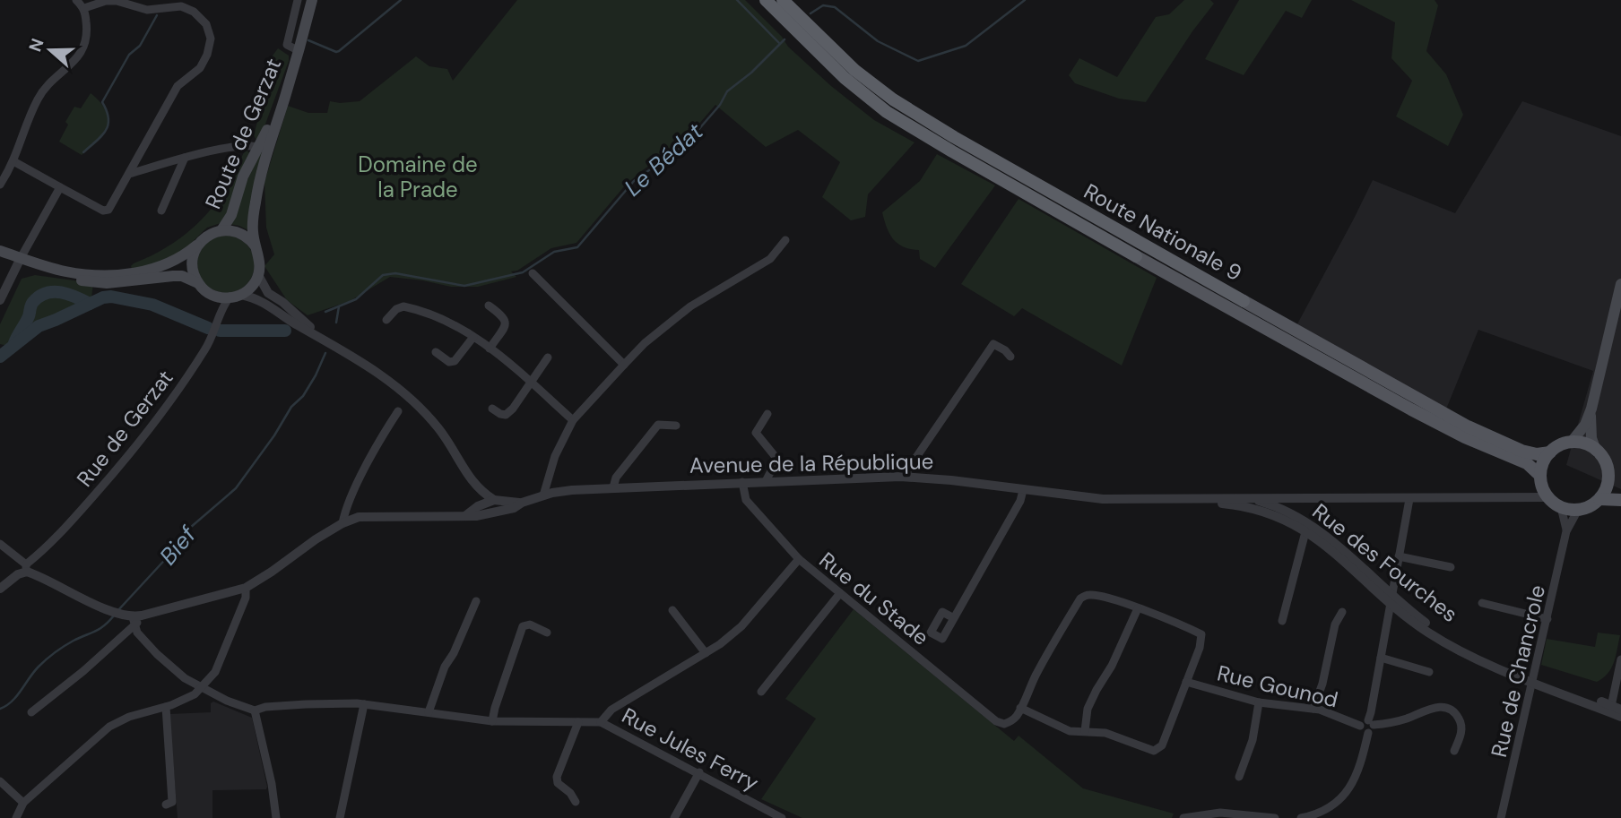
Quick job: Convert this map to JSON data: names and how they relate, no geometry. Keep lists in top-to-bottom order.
{
  "streets": {
    "highway": ["Route Nationale 9"],
    "main road": ["Route de Gerzat"],
    "street": [
      "Rue de Gerzat",
      "Avenue de la République",
      "Rue des Fourches",
      "Rue du Stade",
      "Rue de Chancrole",
      "Rue Gounod",
      "Rue Jules Ferry"
    ]
  },
  "crossings": [
    ["Route de Gerzat", "Rue de Gerzat"],
    ["Route Nationale 9", "Rue de Chancrole"],
    ["Avenue de la République", "Rue des Fourches"],
    ["Avenue de la République", "Rue du Stade"],
    ["Avenue de la République", "Rue Jules Ferry"],
    ["Rue des Fourches", "Rue de Chancrole"]
  ],
  "water": ["Le Bédat", "Bief"],
  "parks": ["Domaine de la Prade"],
  "north": "left"
}
